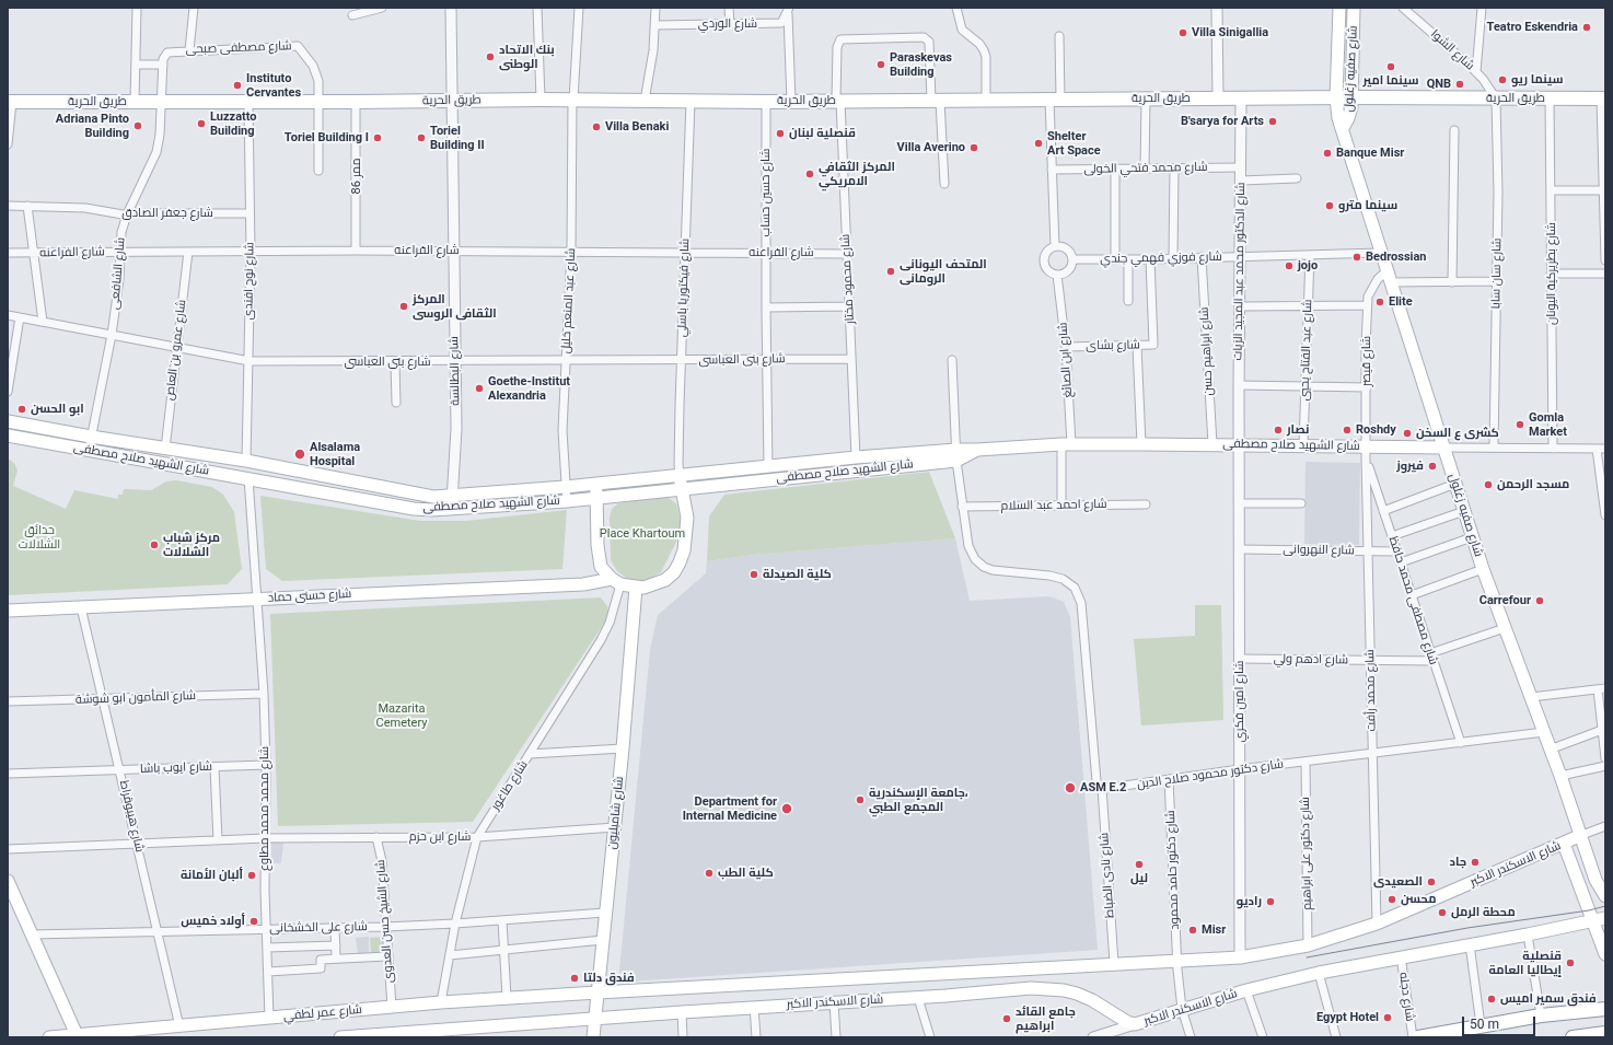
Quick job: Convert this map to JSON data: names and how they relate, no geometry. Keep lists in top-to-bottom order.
{
  "streets": {
    "main road": [
      "شارع صفيه زغلول",
      "طريق الحرية",
      "شارع الشهيد صلاح مصطفى",
      "شارع حسنى حماد",
      "شارع شامبليون",
      "شارع الاسكندر الاكبر",
      "شارع عمر لطفي"
    ],
    "street": [
      "شارع الوردي",
      "شارع مصطفى صبحى",
      "شارع الشوا",
      "شارع محمد فتحي الخولى",
      "ممر 86",
      "شارع حسين حساب",
      "شارع جعفر الصادق",
      "شارع الفراعنه",
      "شارع فوزي فهمي جندي",
      "شارع الدكتور محمد عبد المجيد الزيات",
      "شارع الشافعى",
      "شارع سان سابا",
      "شارع بطريركية اليونان",
      "شارع محمود مختار",
      "شارع نوح افندى",
      "شارع فيكتوريا باسلي",
      "شارع عبد المنعم خليل",
      "شارع بشاى",
      "شارع عمرو بن العاص",
      "شارع عبد الفتاح يحيي",
      "شارع ابراهيم حسن",
      "شارع بنى العباسى",
      "شارع ابن الصائغ",
      "شارع قيصر",
      "شارع البطالسة",
      "شارع احمد عبد السلام",
      "شارع النهروانى",
      "شارع مصطفى محمد حافظ",
      "شارع ادهم ولي",
      "شارع محمد رأفت",
      "شارع المأمون ابو شوشة",
      "شارع امين فكري",
      "شارع ايوب باشا",
      "شارع دكتور محمود صلاح الدين",
      "شارع طاغور",
      "شارع محمد محمد مطاوع",
      "شارع هيبوقراط",
      "شارع ابن حزم",
      "شارع دكتور على ابراهيم",
      "شارع دكتور حامد محمود",
      "شارع نادى الضباط",
      "شارع الشيخ حسن العدوى",
      "شارع على الخشخانى",
      "شارع دجله"
    ]
  },
  "crossings": [
    ["شارع مصطفى صبحى", "طريق الحرية"],
    ["شارع الشوا", "طريق الحرية"],
    ["شارع الشوا", "شارع سان سابا"],
    ["شارع صفيه زغلول", "طريق الحرية"],
    ["شارع صفيه زغلول", "شارع فوزي فهمي جندي"],
    ["شارع صفيه زغلول", "شارع قيصر"],
    ["شارع صفيه زغلول", "شارع الشهيد صلاح مصطفى"],
    ["شارع صفيه زغلول", "شارع دكتور محمود صلاح الدين"],
    ["شارع صفيه زغلول", "شارع الاسكندر الاكبر"],
    ["طريق الحرية", "ممر 86"],
    ["طريق الحرية", "شارع حسين حساب"],
    ["طريق الحرية", "شارع الدكتور محمد عبد المجيد الزيات"],
    ["طريق الحرية", "شارع الشافعى"],
    ["طريق الحرية", "شارع سان سابا"],
    ["طريق الحرية", "شارع بطريركية اليونان"],
    ["طريق الحرية", "شارع محمود مختار"],
    ["طريق الحرية", "شارع نوح افندى"],
    ["طريق الحرية", "شارع فيكتوريا باسلي"],
    ["طريق الحرية", "شارع عبد المنعم خليل"],
    ["طريق الحرية", "شارع البطالسة"],
    ["شارع محمد فتحي الخولى", "شارع الدكتور محمد عبد المجيد الزيات"],
    ["ممر 86", "شارع الفراعنه"],
    ["شارع حسين حساب", "شارع الفراعنه"],
    ["شارع حسين حساب", "شارع بنى العباسى"],
    ["شارع حسين حساب", "شارع الشهيد صلاح مصطفى"],
    ["شارع جعفر الصادق", "شارع الشافعى"],
    ["شارع جعفر الصادق", "شارع نوح افندى"],
    ["شارع الفراعنه", "شارع الشافعى"],
    ["شارع الفراعنه", "شارع محمود مختار"],
    ["شارع الفراعنه", "شارع نوح افندى"],
    ["شارع الفراعنه", "شارع فيكتوريا باسلي"],
    ["شارع الفراعنه", "شارع عبد المنعم خليل"],
    ["شارع الفراعنه", "شارع عمرو بن العاص"],
    ["شارع الفراعنه", "شارع البطالسة"],
    ["شارع فوزي فهمي جندي", "شارع الدكتور محمد عبد المجيد الزيات"],
    ["شارع فوزي فهمي جندي", "شارع بشاى"],
    ["شارع فوزي فهمي جندي", "شارع عبد الفتاح يحيي"],
    ["شارع فوزي فهمي جندي", "شارع ابراهيم حسن"],
    ["شارع فوزي فهمي جندي", "شارع ابن الصائغ"],
    ["شارع الدكتور محمد عبد المجيد الزيات", "شارع الشهيد صلاح مصطفى"],
    ["شارع الدكتور محمد عبد المجيد الزيات", "شارع امين فكري"],
    ["شارع الشافعى", "شارع بنى العباسى"],
    ["شارع الشافعى", "شارع الشهيد صلاح مصطفى"],
    ["شارع سان سابا", "شارع الشهيد صلاح مصطفى"],
    ["شارع بطريركية اليونان", "شارع الشهيد صلاح مصطفى"],
    ["شارع محمود مختار", "شارع بنى العباسى"],
    ["شارع محمود مختار", "شارع الشهيد صلاح مصطفى"],
    ["شارع نوح افندى", "شارع بنى العباسى"],
    ["شارع نوح افندى", "شارع الشهيد صلاح مصطفى"],
    ["شارع فيكتوريا باسلي", "شارع بنى العباسى"],
    ["شارع فيكتوريا باسلي", "شارع الشهيد صلاح مصطفى"],
    ["شارع عبد المنعم خليل", "شارع بنى العباسى"],
    ["شارع عبد المنعم خليل", "شارع الشهيد صلاح مصطفى"],
    ["شارع بشاى", "شارع ابن الصائغ"],
    ["شارع عمرو بن العاص", "شارع بنى العباسى"],
    ["شارع عمرو بن العاص", "شارع الشهيد صلاح مصطفى"],
    ["شارع عبد الفتاح يحيي", "شارع الشهيد صلاح مصطفى"],
    ["شارع ابراهيم حسن", "شارع الشهيد صلاح مصطفى"],
    ["شارع بنى العباسى", "شارع البطالسة"],
    ["شارع ابن الصائغ", "شارع الشهيد صلاح مصطفى"],
    ["شارع ابن الصائغ", "شارع احمد عبد السلام"],
    ["شارع قيصر", "شارع الشهيد صلاح مصطفى"],
    ["شارع قيصر", "شارع مصطفى محمد حافظ"],
    ["شارع قيصر", "شارع محمد رأفت"],
    ["شارع البطالسة", "شارع الشهيد صلاح مصطفى"],
    ["شارع الشهيد صلاح مصطفى", "شارع حسنى حماد"],
    ["شارع الشهيد صلاح مصطفى", "شارع مصطفى محمد حافظ"],
    ["شارع الشهيد صلاح مصطفى", "شارع محمد رأفت"],
    ["شارع الشهيد صلاح مصطفى", "شارع امين فكري"],
    ["شارع الشهيد صلاح مصطفى", "شارع طاغور"],
    ["شارع الشهيد صلاح مصطفى", "شارع شامبليون"],
    ["شارع النهروانى", "شارع مصطفى محمد حافظ"],
    ["شارع النهروانى", "شارع محمد رأفت"],
    ["شارع النهروانى", "شارع امين فكري"],
    ["شارع حسنى حماد", "شارع طاغور"],
    ["شارع حسنى حماد", "شارع محمد محمد مطاوع"],
    ["شارع حسنى حماد", "شارع شامبليون"],
    ["شارع حسنى حماد", "شارع هيبوقراط"],
    ["شارع مصطفى محمد حافظ", "شارع ادهم ولي"],
    ["شارع مصطفى محمد حافظ", "شارع محمد رأفت"],
    ["شارع مصطفى محمد حافظ", "شارع دكتور محمود صلاح الدين"],
    ["شارع ادهم ولي", "شارع محمد رأفت"],
    ["شارع ادهم ولي", "شارع امين فكري"],
    ["شارع محمد رأفت", "شارع دكتور محمود صلاح الدين"],
    ["شارع محمد رأفت", "شارع الاسكندر الاكبر"],
    ["شارع المأمون ابو شوشة", "شارع محمد محمد مطاوع"],
    ["شارع المأمون ابو شوشة", "شارع هيبوقراط"],
    ["شارع امين فكري", "شارع دكتور محمود صلاح الدين"],
    ["شارع امين فكري", "شارع الاسكندر الاكبر"],
    ["شارع ايوب باشا", "شارع محمد محمد مطاوع"],
    ["شارع ايوب باشا", "شارع هيبوقراط"],
    ["شارع دكتور محمود صلاح الدين", "شارع دكتور على ابراهيم"],
    ["شارع دكتور محمود صلاح الدين", "شارع دكتور حامد محمود"],
    ["شارع دكتور محمود صلاح الدين", "شارع نادى الضباط"],
    ["شارع طاغور", "شارع شامبليون"],
    ["شارع طاغور", "شارع ابن حزم"],
    ["شارع طاغور", "شارع على الخشخانى"],
    ["شارع طاغور", "شارع عمر لطفي"],
    ["شارع محمد محمد مطاوع", "شارع ابن حزم"],
    ["شارع محمد محمد مطاوع", "شارع على الخشخانى"],
    ["شارع محمد محمد مطاوع", "شارع عمر لطفي"],
    ["شارع شامبليون", "شارع ابن حزم"],
    ["شارع شامبليون", "شارع الاسكندر الاكبر"],
    ["شارع شامبليون", "شارع على الخشخانى"],
    ["شارع شامبليون", "شارع عمر لطفي"],
    ["شارع هيبوقراط", "شارع ابن حزم"],
    ["شارع هيبوقراط", "شارع على الخشخانى"],
    ["شارع هيبوقراط", "شارع عمر لطفي"],
    ["شارع ابن حزم", "شارع الشيخ حسن العدوى"],
    ["شارع دكتور على ابراهيم", "شارع الاسكندر الاكبر"],
    ["شارع الاسكندر الاكبر", "شارع دكتور حامد محمود"],
    ["شارع الاسكندر الاكبر", "شارع نادى الضباط"],
    ["شارع الاسكندر الاكبر", "شارع دجله"],
    ["شارع الاسكندر الاكبر", "شارع عمر لطفي"],
    ["شارع الشيخ حسن العدوى", "شارع على الخشخانى"],
    ["شارع الشيخ حسن العدوى", "شارع عمر لطفي"]
  ],
  "parks": ["حدائق الشلالات", "Place Khartoum", "Mazarita Cemetery"],
  "places": [
    "Teatro Eskendria",
    "Villa Sinigallia",
    "بنك الاتحاد الوطنى",
    "Paraskevas Building",
    "سينما امير",
    "سينما ريو",
    "QNB",
    "Instituto Cervantes",
    "B'sarya for Arts",
    "Luzzatto Building",
    "Adriana Pinto Building",
    "Villa Benaki",
    "قنصلية لبنان",
    "Toriel Building I",
    "Toriel Building II",
    "Shelter Art Space",
    "Villa Averino",
    "Banque Misr",
    "المركز الثقافي الامريكي",
    "سينما مترو",
    "Bedrossian",
    "jojo",
    "المتحف اليونانى الرومانى",
    "Elite",
    "المركز الثقافى الروسى",
    "Goethe-Institut Alexandria",
    "ابو الحسن",
    "Gomla Market",
    "نصار",
    "Roshdy",
    "كشرى ع السخن",
    "Alsalama Hospital",
    "فيروز",
    "مسجد الرحمن",
    "مركز شباب الشلالات",
    "كلية الصيدلة",
    "Carrefour",
    "ASM E.2",
    "جامعة الإسكندرية، المجمع الطبي",
    "Department for Internal Medicine",
    "جاد",
    "ليل",
    "كلية الطب",
    "ألبان الأمانة",
    "الصعيدى",
    "محسن",
    "راديو",
    "محطة الرمل",
    "أولاد خميس",
    "Misr",
    "قنصلية إيطاليا العامة",
    "فندق دلتا",
    "فندق سمير اميس",
    "Egypt Hotel",
    "جامع القائد ابراهيم"
  ],
  "scale_bar": "50 m"
}
